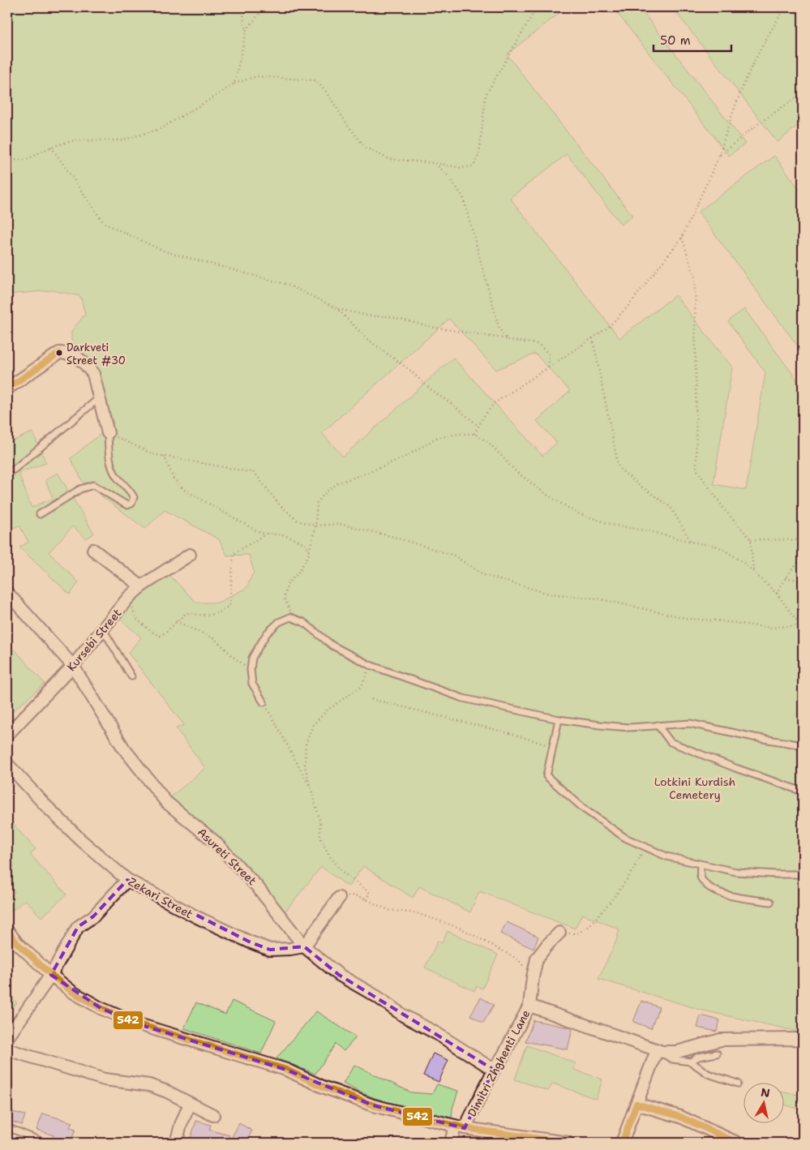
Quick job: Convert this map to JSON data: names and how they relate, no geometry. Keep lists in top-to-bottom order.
{
  "streets": {
    "street": [
      "Kursebi Street",
      "Asureti Street",
      "Zekari Street",
      "Dimitri Zhghenti Lane"
    ]
  },
  "crossings": [
    ["Kursebi Street", "Asureti Street"],
    ["Asureti Street", "Zekari Street"],
    ["Asureti Street", "Dimitri Zhghenti Lane"]
  ],
  "parks": ["Lotkini Kurdish Cemetery"],
  "places": ["Darkveti Street #30"],
  "lines": ["transit line 542"],
  "scale_bar": "50 m",
  "north": "top"
}
